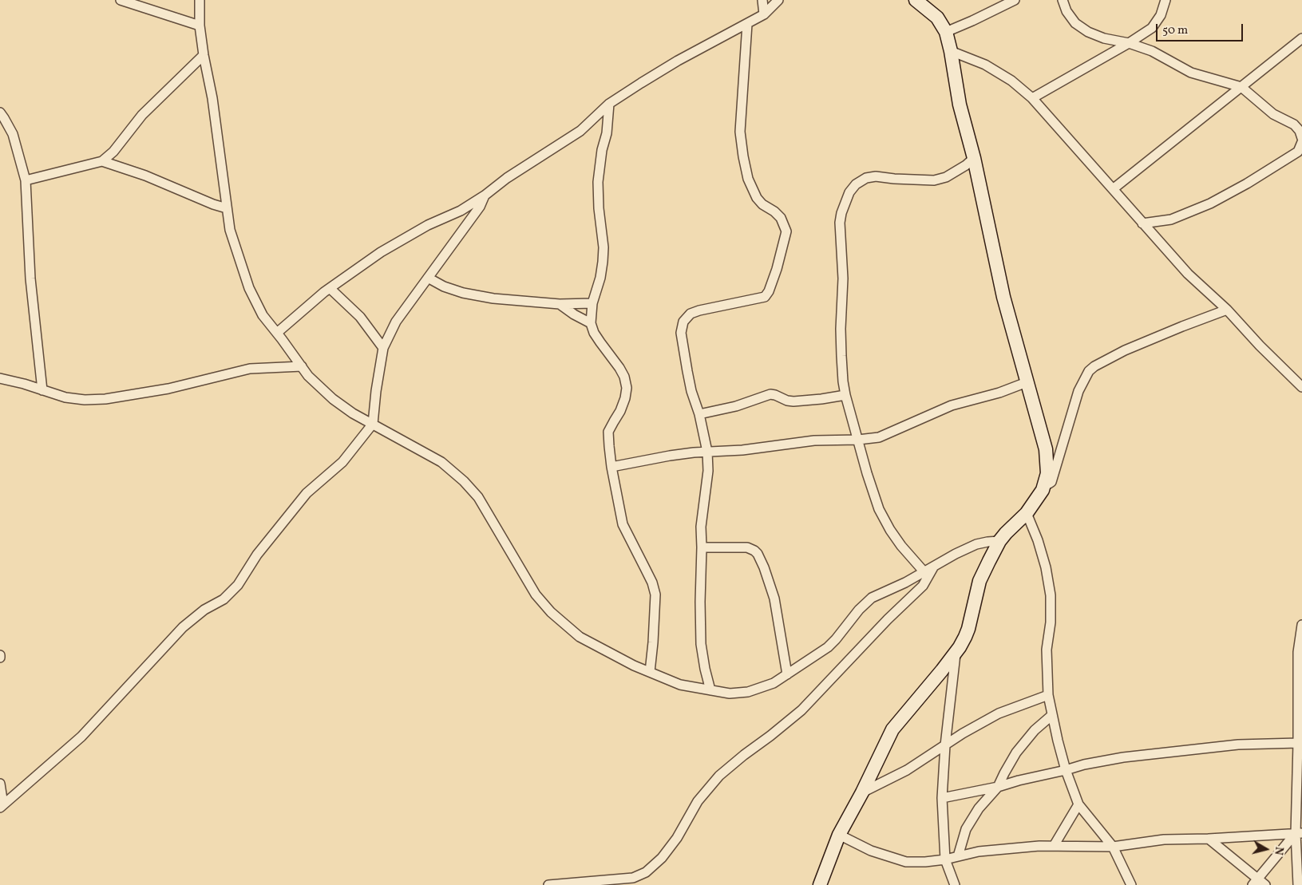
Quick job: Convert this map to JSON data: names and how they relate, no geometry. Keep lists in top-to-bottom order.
{
  "scale_bar": "50 m",
  "north": "right"
}
